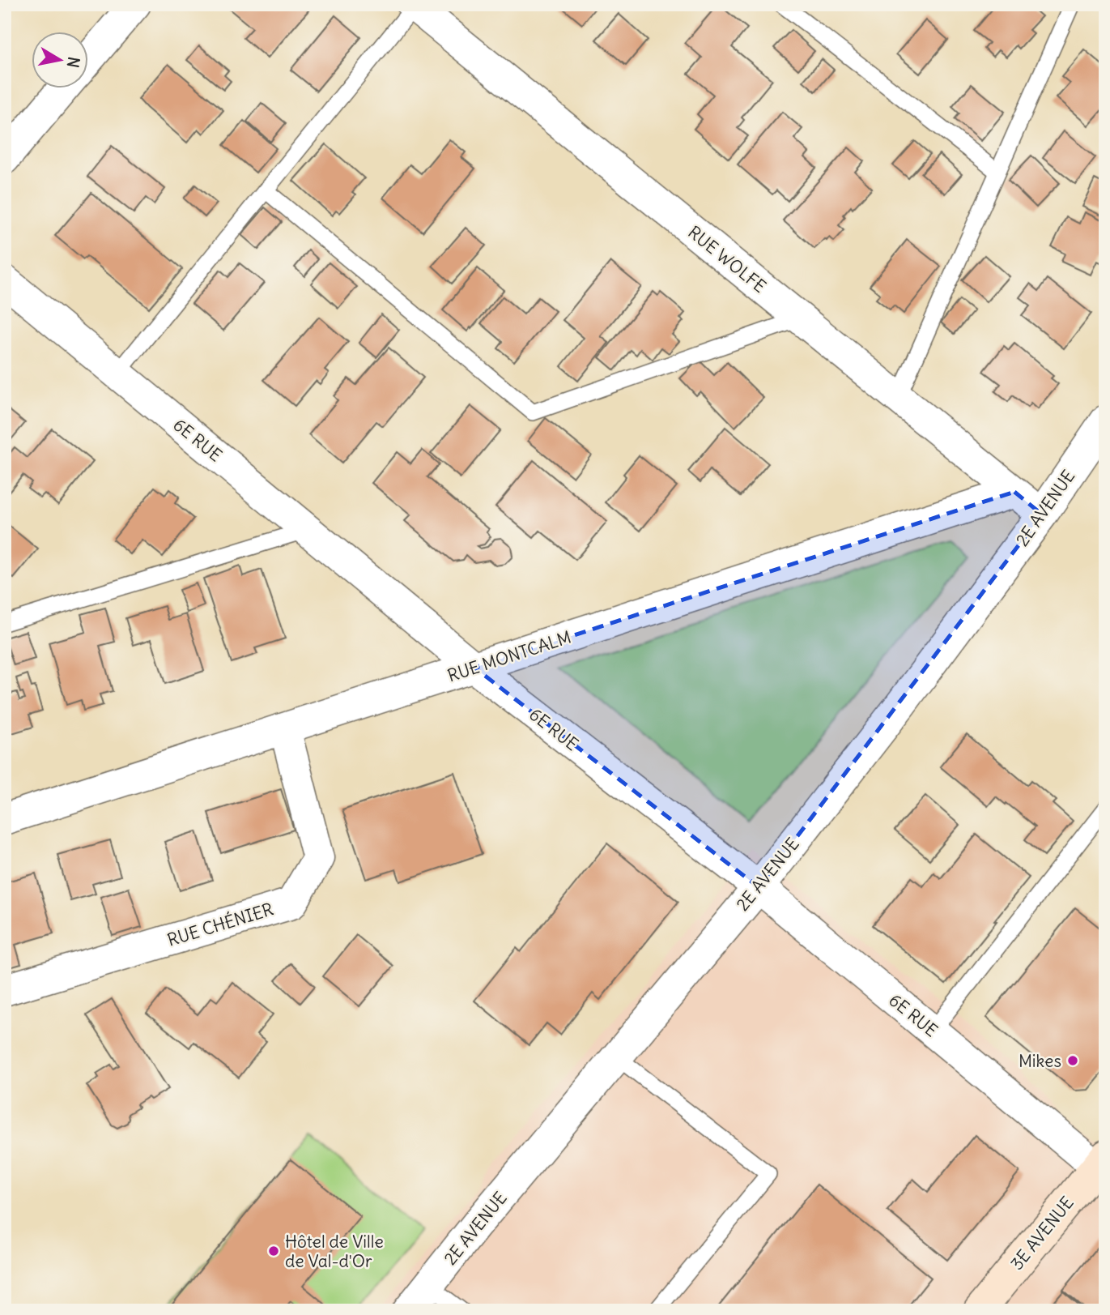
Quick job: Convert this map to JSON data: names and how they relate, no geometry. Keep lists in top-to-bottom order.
{
  "streets": {
    "main road": ["3E AVENUE"],
    "street": [
      "RUE WOLFE",
      "6E RUE",
      "2E AVENUE",
      "RUE MONTCALM",
      "RUE CHÉNIER"
    ]
  },
  "crossings": [
    ["RUE WOLFE", "2E AVENUE"],
    ["RUE WOLFE", "RUE MONTCALM"],
    ["6E RUE", "2E AVENUE"],
    ["6E RUE", "RUE MONTCALM"],
    ["6E RUE", "3E AVENUE"],
    ["RUE MONTCALM", "RUE CHÉNIER"]
  ],
  "places": ["Mikes", "Hôtel de Ville de Val-d'Or"],
  "north": "right"
}
